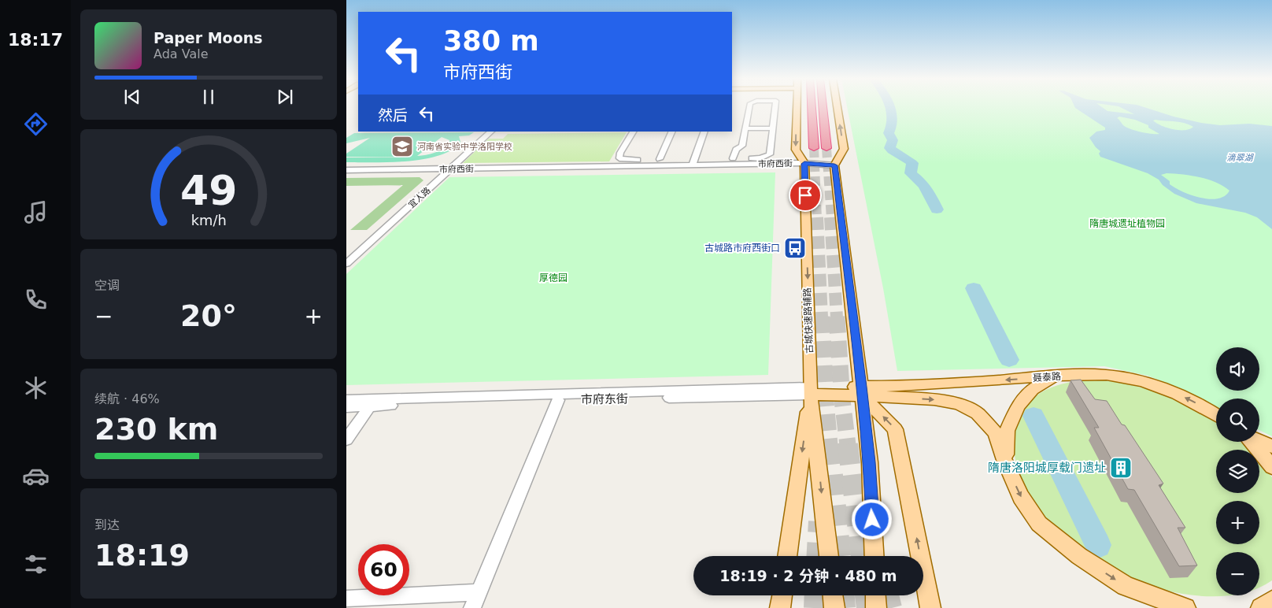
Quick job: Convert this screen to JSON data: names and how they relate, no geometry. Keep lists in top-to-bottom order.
{
  "streets": {
    "main road": ["古城快速路辅路", "聂泰路", "市府东街"],
    "street": ["市府西街", "宜人路"]
  },
  "crossings": [
    ["市府西街", "宜人路"],
    ["市府西街", "古城快速路辅路"],
    ["古城快速路辅路", "市府东街"],
    ["聂泰路", "市府东街"]
  ],
  "one_way": ["聂泰路"],
  "water": ["滴翠湖"],
  "parks": ["隋唐城遗址植物园", "厚德园"],
  "places": {
    "school or university": ["河南省实验中学洛阳学校"],
    "bus stop": ["古城路市府西街口"],
    "building": ["隋唐洛阳城厚载门遗址"]
  },
  "page": {
    "tabs": "18:17",
    "turn": ["380 m", "市府西街"],
    "song": ["Paper Moons", "Ada Vale"],
    "then": "然后",
    "tile": [
      "空调",
      ["续航 · 46%", "230 km"],
      ["到达", "18:19"]
    ],
    "heat": ["−", "20°", "+"],
    "map_buttons": ["+", "−"],
    "limit": "60",
    "trip": "18:19 · 2 分钟 · 480 m",
    "gauge": ["49", "km/h"]
  }
}
